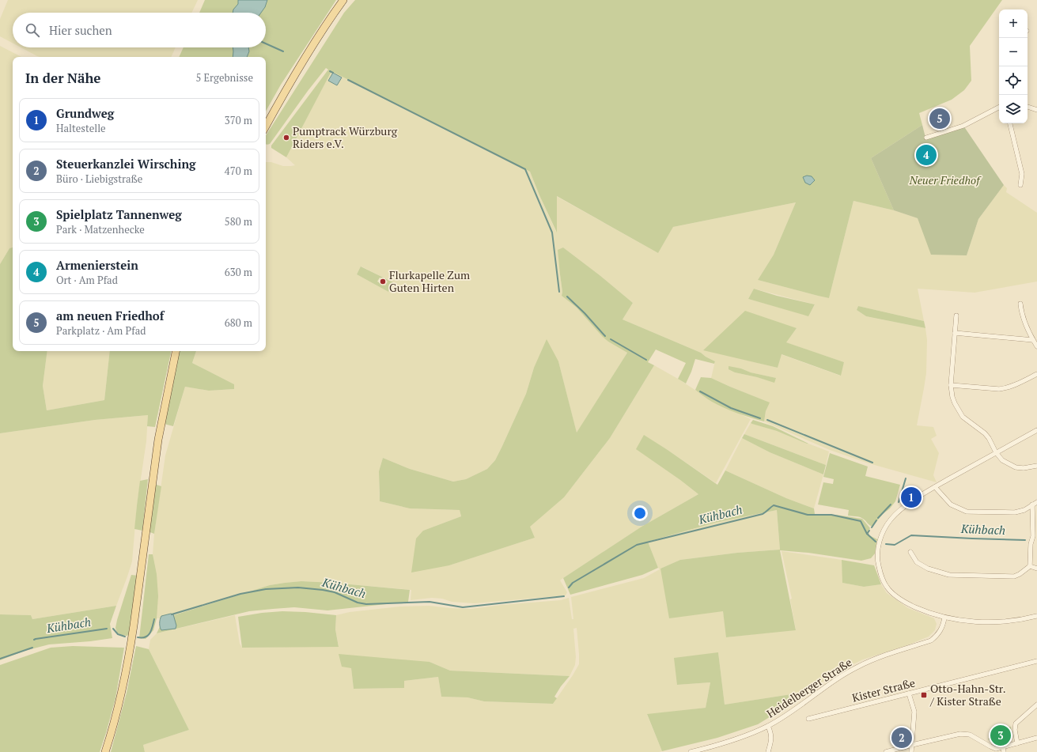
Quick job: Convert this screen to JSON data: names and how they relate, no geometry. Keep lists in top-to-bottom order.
{
  "streets": {
    "street": ["Heidelberger Straße", "Kister Straße"]
  },
  "water": ["Kühbach"],
  "parks": ["Neuer Friedhof"],
  "places": {
    "other": ["Pumptrack Würzburg Riders e.V.", "Flurkapelle Zum Guten Hirten"],
    "transit": ["Otto-Hahn-Str. / Kister Straße"]
  },
  "page": {
    "map_buttons": ["+", "−"],
    "search": "Hier suchen",
    "heading": ["In der Nähe", "5 Ergebnisse"],
    "list": [
      {
        "mark": "1",
        "name": "Grundweg",
        "note": "Haltestelle",
        "value": "370 m"
      },
      {
        "mark": "2",
        "name": "Steuerkanzlei Wirsching",
        "note": "Büro · Liebigstraße",
        "value": "470 m"
      },
      {
        "mark": "3",
        "name": "Spielplatz Tannenweg",
        "note": "Park · Matzenhecke",
        "value": "580 m"
      },
      {
        "mark": "4",
        "name": "Armenierstein",
        "note": "Ort · Am Pfad",
        "value": "630 m"
      },
      {
        "mark": "5",
        "name": "am neuen Friedhof",
        "note": "Parkplatz · Am Pfad",
        "value": "680 m"
      }
    ],
    "pins": [
      "5",
      "4",
      "1",
      "3",
      "2"
    ]
  }
}
